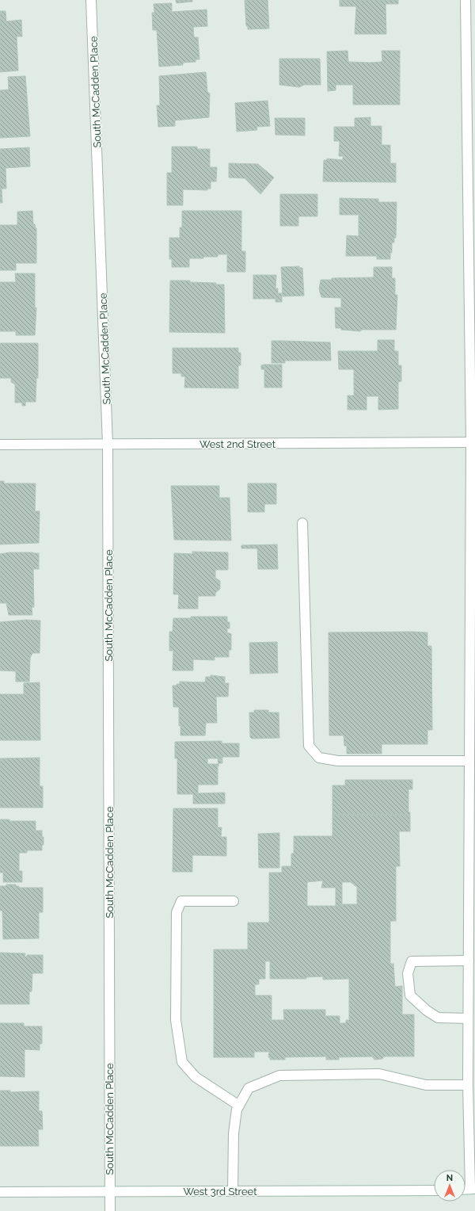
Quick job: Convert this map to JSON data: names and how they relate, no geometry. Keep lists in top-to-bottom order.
{
  "streets": {
    "street": ["South McCadden Place", "West 2nd Street", "West 3rd Street"]
  },
  "crossings": [
    ["South McCadden Place", "West 2nd Street"],
    ["South McCadden Place", "West 3rd Street"]
  ],
  "north": "top"
}
